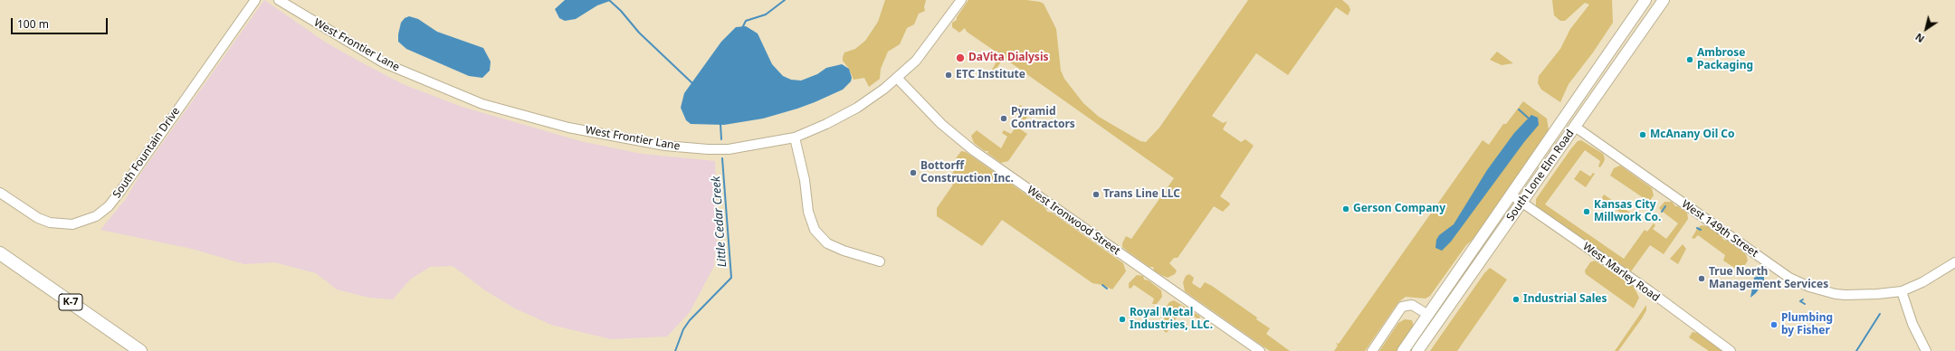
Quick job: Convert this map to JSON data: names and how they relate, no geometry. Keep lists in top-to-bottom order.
{
  "streets": {
    "highway": ["K-7"],
    "main road": ["South Lone Elm Road"],
    "street": [
      "West Frontier Lane",
      "South Fountain Drive",
      "West Ironwood Street",
      "West 149th Street",
      "West Marley Road"
    ]
  },
  "crossings": [
    ["West Frontier Lane", "West Ironwood Street"],
    ["South Lone Elm Road", "West 149th Street"],
    ["South Lone Elm Road", "West Marley Road"]
  ],
  "water": ["Little Cedar Creek"],
  "places": [
    "DaVita Dialysis",
    "Ambrose Packaging",
    "ETC Institute",
    "Pyramid Contractors",
    "McAnany Oil Co",
    "Bottorff Construction Inc.",
    "Trans Line LLC",
    "Gerson Company",
    "Kansas City Millwork Co.",
    "True North Management Services",
    "Industrial Sales",
    "Royal Metal Industries, LLC.",
    "Plumbing by Fisher"
  ],
  "scale_bar": "100 m",
  "north": "bottom left"
}
